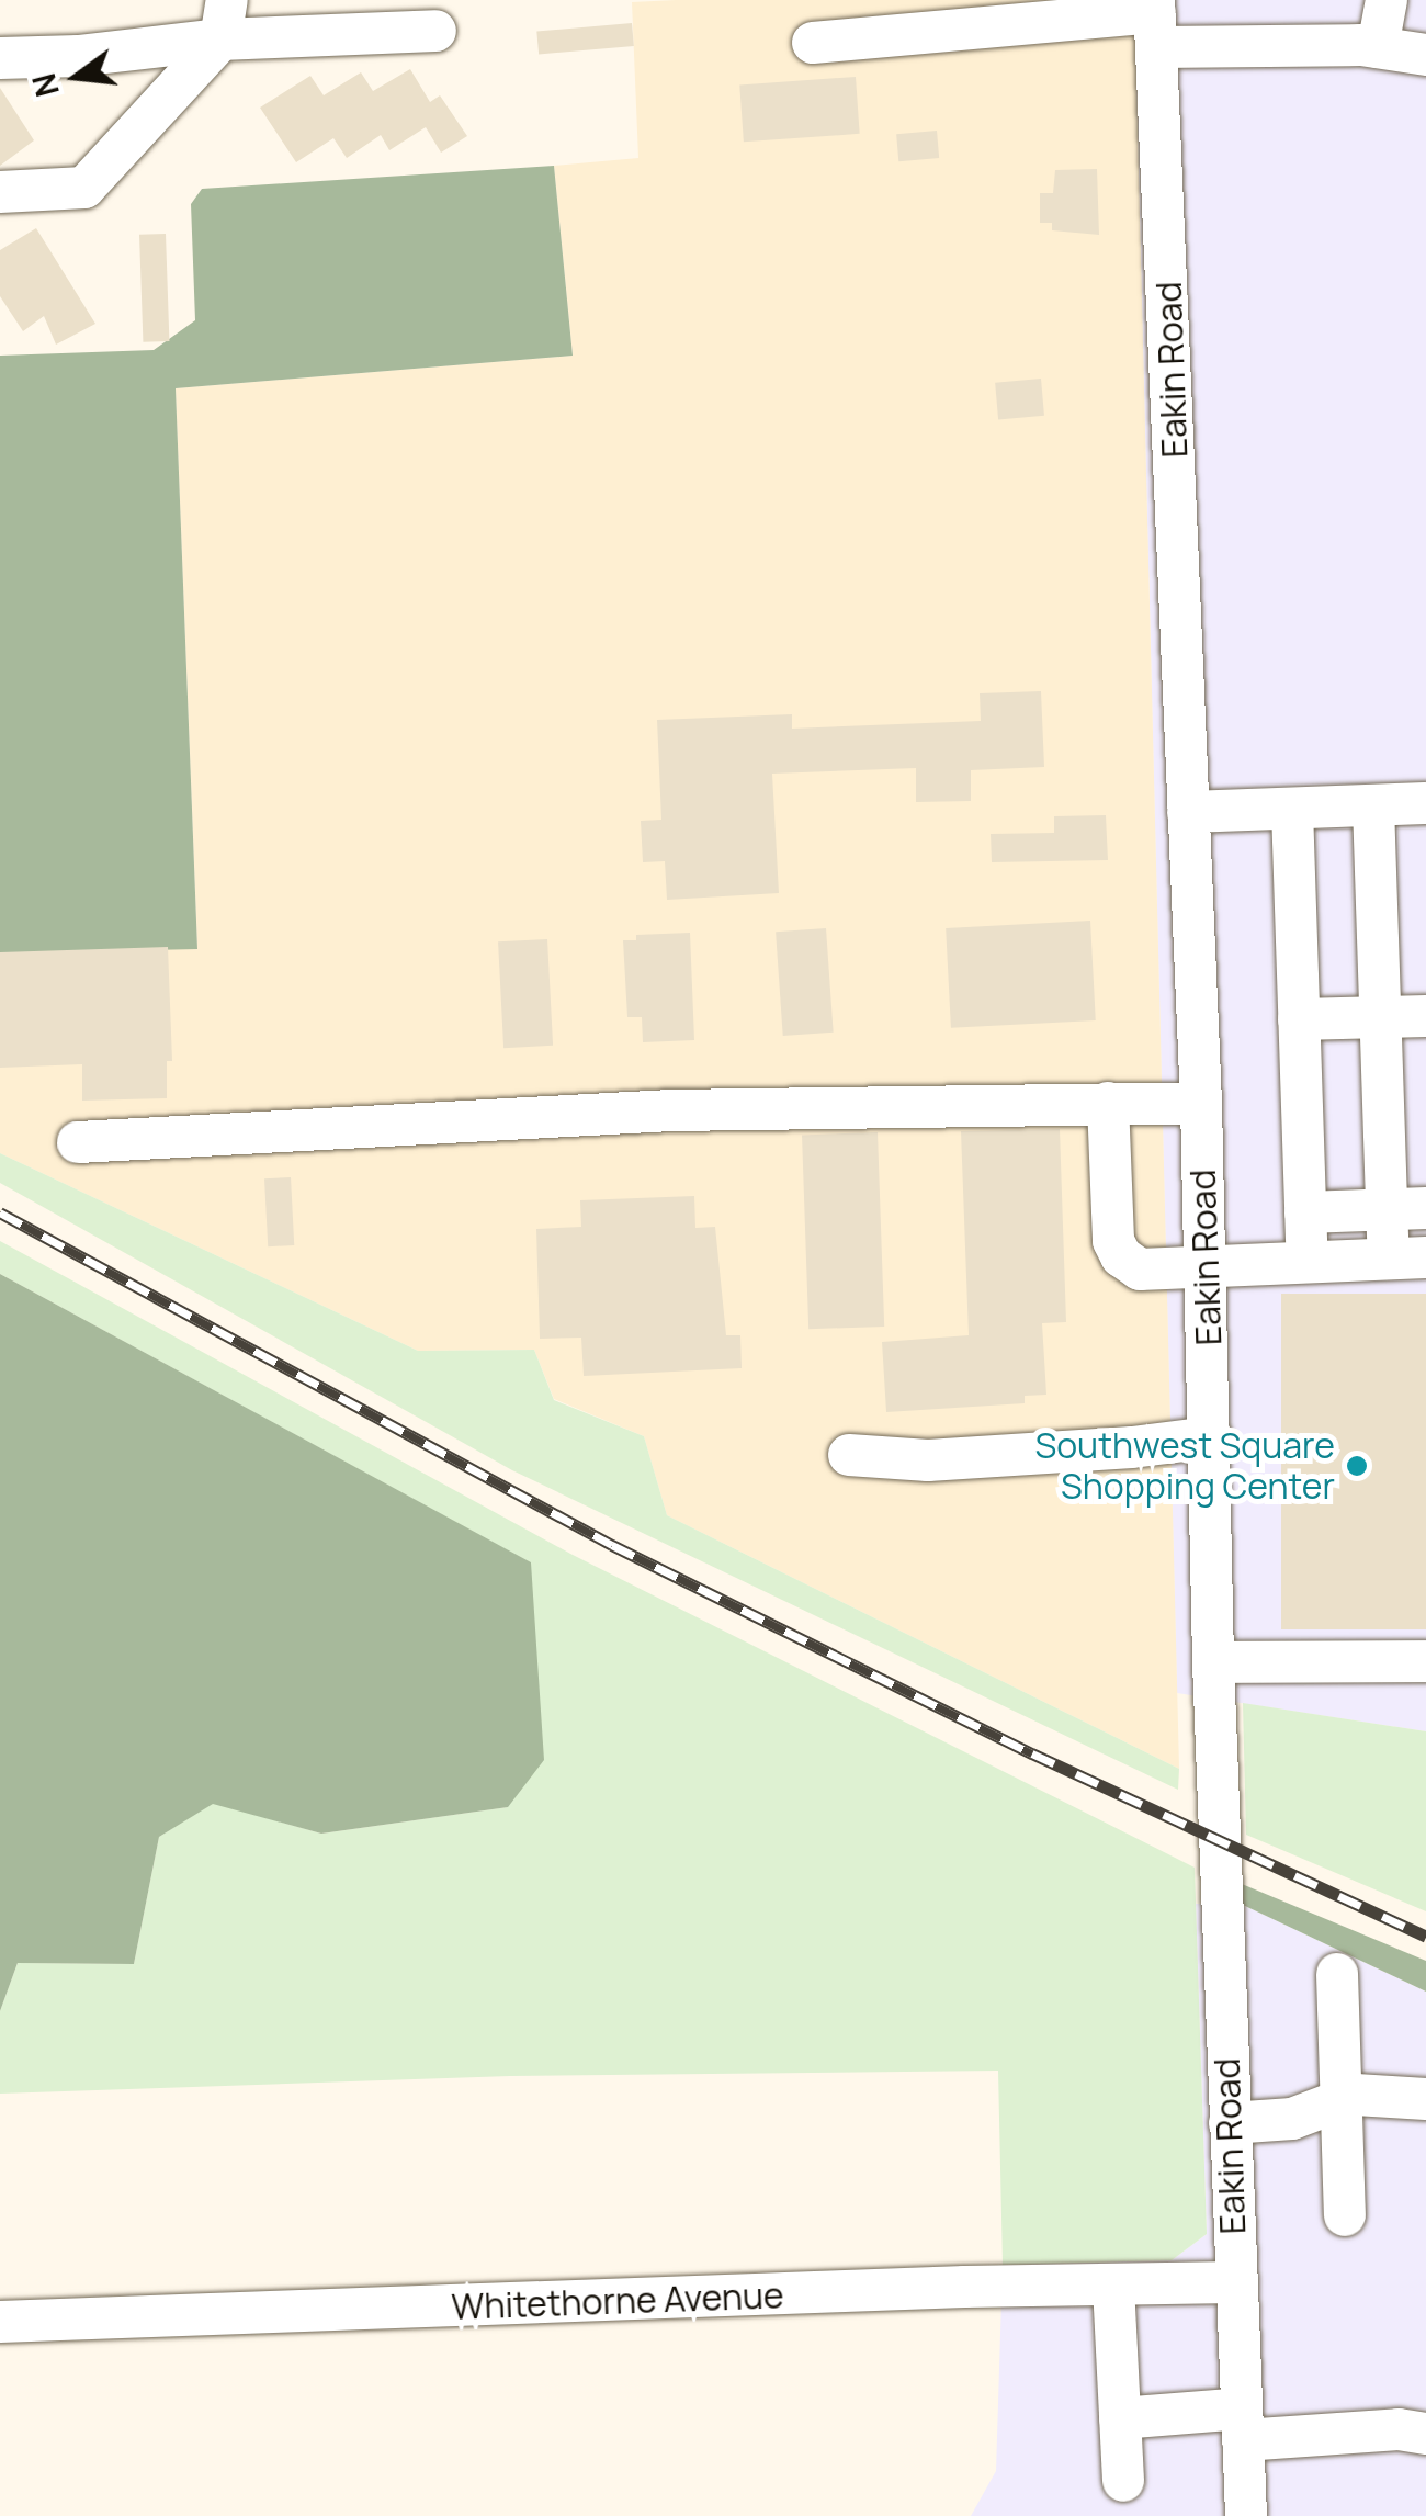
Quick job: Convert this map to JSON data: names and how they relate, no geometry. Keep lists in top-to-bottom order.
{
  "streets": {
    "street": ["Eakin Road", "Whitethorne Avenue"]
  },
  "crossings": [
    ["Eakin Road", "Whitethorne Avenue"]
  ],
  "places": ["Southwest Square Shopping Center"],
  "north": "left"
}
